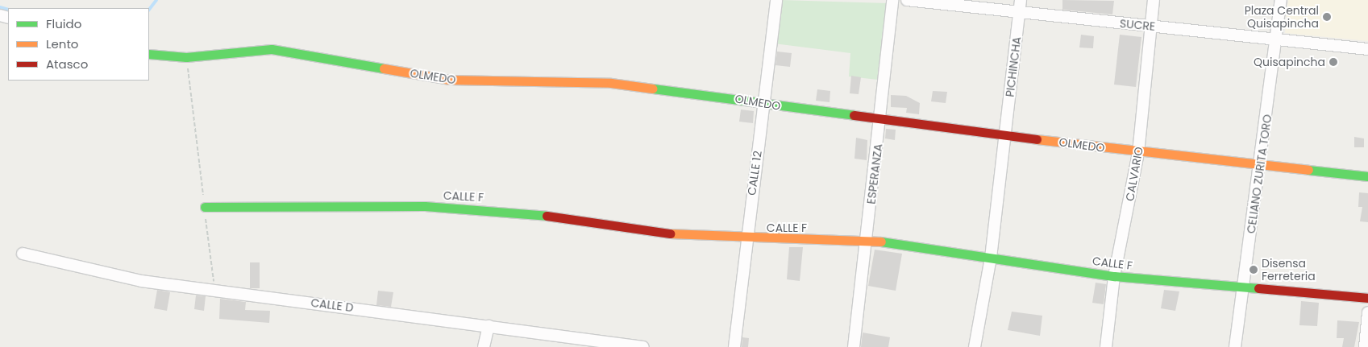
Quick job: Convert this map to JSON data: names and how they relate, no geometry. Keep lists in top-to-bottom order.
{
  "streets": {
    "street": [
      "SUCRE",
      "PICHINCHA",
      "OLMEDO",
      "CALLE 12",
      "ESPERANZA",
      "CALVARIO",
      "CELIANO ZURITA TORO",
      "CALLE F",
      "CALLE D"
    ]
  },
  "crossings": [
    ["SUCRE", "PICHINCHA"],
    ["SUCRE", "CALVARIO"],
    ["SUCRE", "CELIANO ZURITA TORO"],
    ["PICHINCHA", "OLMEDO"],
    ["PICHINCHA", "CALLE F"],
    ["OLMEDO", "CALLE 12"],
    ["OLMEDO", "ESPERANZA"],
    ["OLMEDO", "CALVARIO"],
    ["OLMEDO", "CELIANO ZURITA TORO"],
    ["CALLE 12", "CALLE F"],
    ["ESPERANZA", "CALLE F"],
    ["CALVARIO", "CALLE F"],
    ["CELIANO ZURITA TORO", "CALLE F"]
  ],
  "places": ["Plaza Central Quisapincha", "Quisapincha", "Disensa Ferreteria"],
  "legend": ["Fluido", "Lento", "Atasco"]
}
